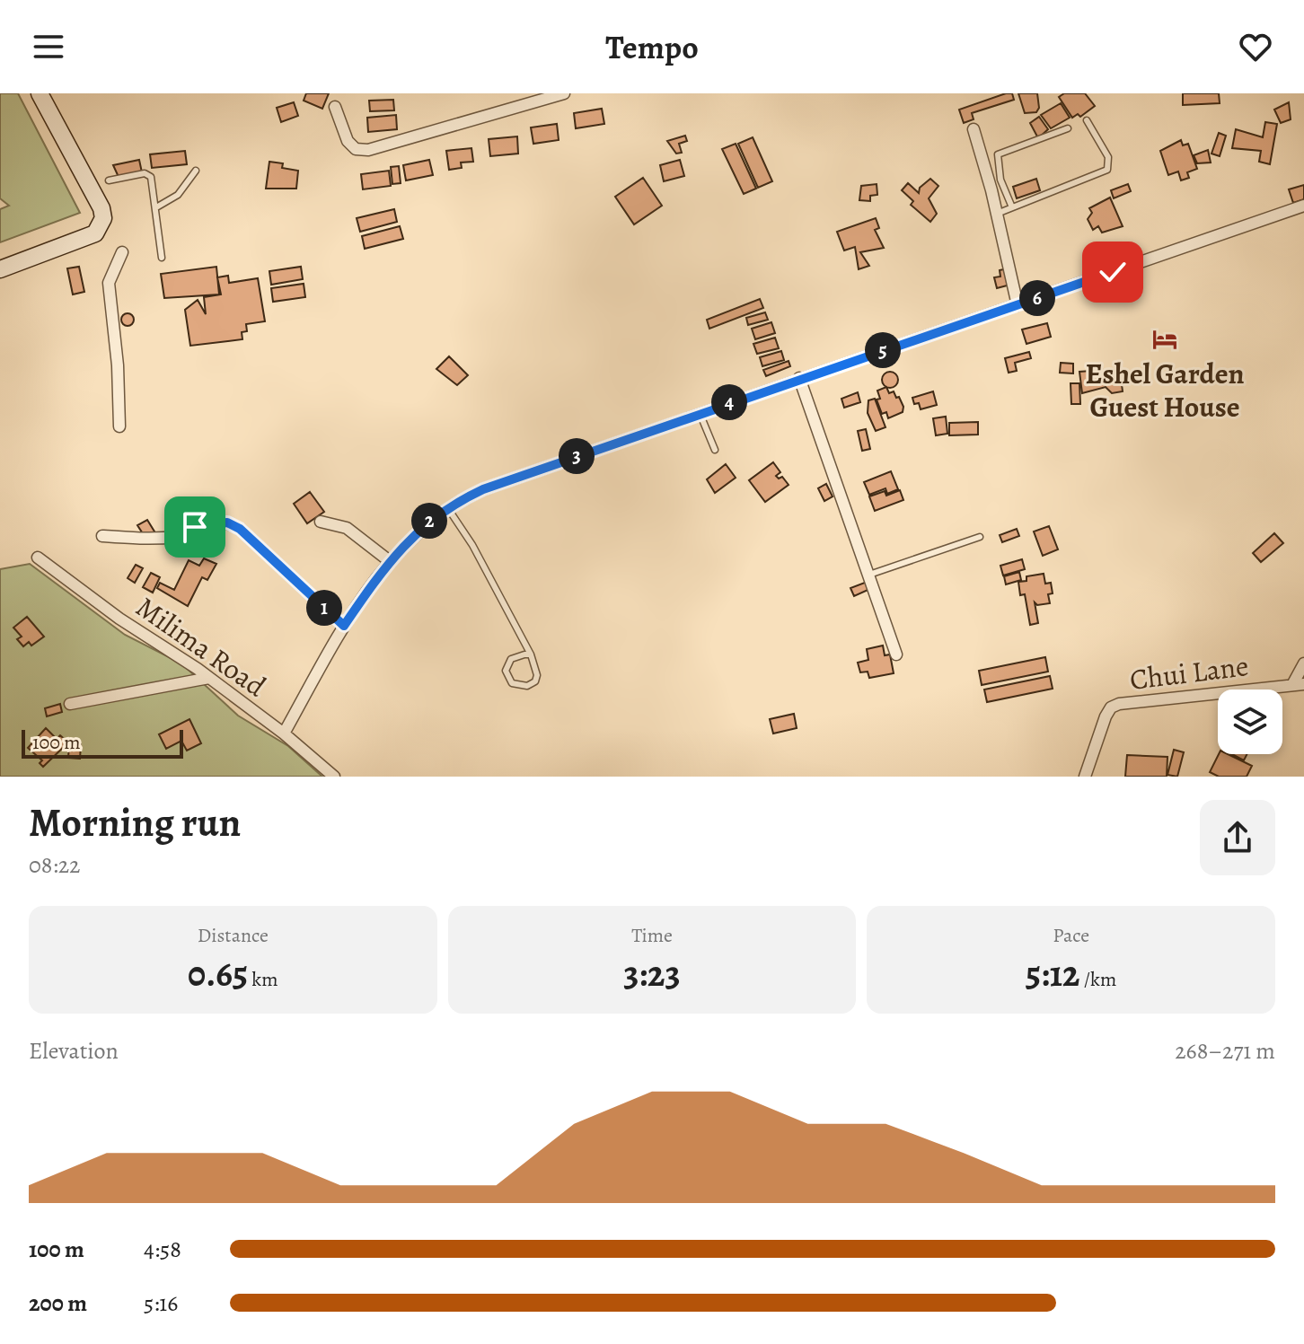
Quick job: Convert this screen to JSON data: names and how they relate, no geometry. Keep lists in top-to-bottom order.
{
  "streets": {
    "street": ["Milima Road", "Chui Lane"]
  },
  "places": {
    "hotel": ["Eshel Garden Guest House"]
  },
  "scale_bar": "100 m",
  "page": {
    "header": "Tempo",
    "pins": [
      "6",
      "5",
      "4",
      "3",
      "2",
      "1"
    ],
    "scale": "100 m",
    "heading": ["Morning run", "08:22"],
    "stats": [
      ["Distance", "0.65 km"],
      ["Time", "3:23"],
      ["Pace", "5:12 /km"]
    ],
    "chart": ["Elevation", "268–271 m"],
    "list": [
      {
        "name": "100 m",
        "note": "4:58"
      },
      {
        "name": "200 m",
        "note": "5:16"
      }
    ]
  }
}
